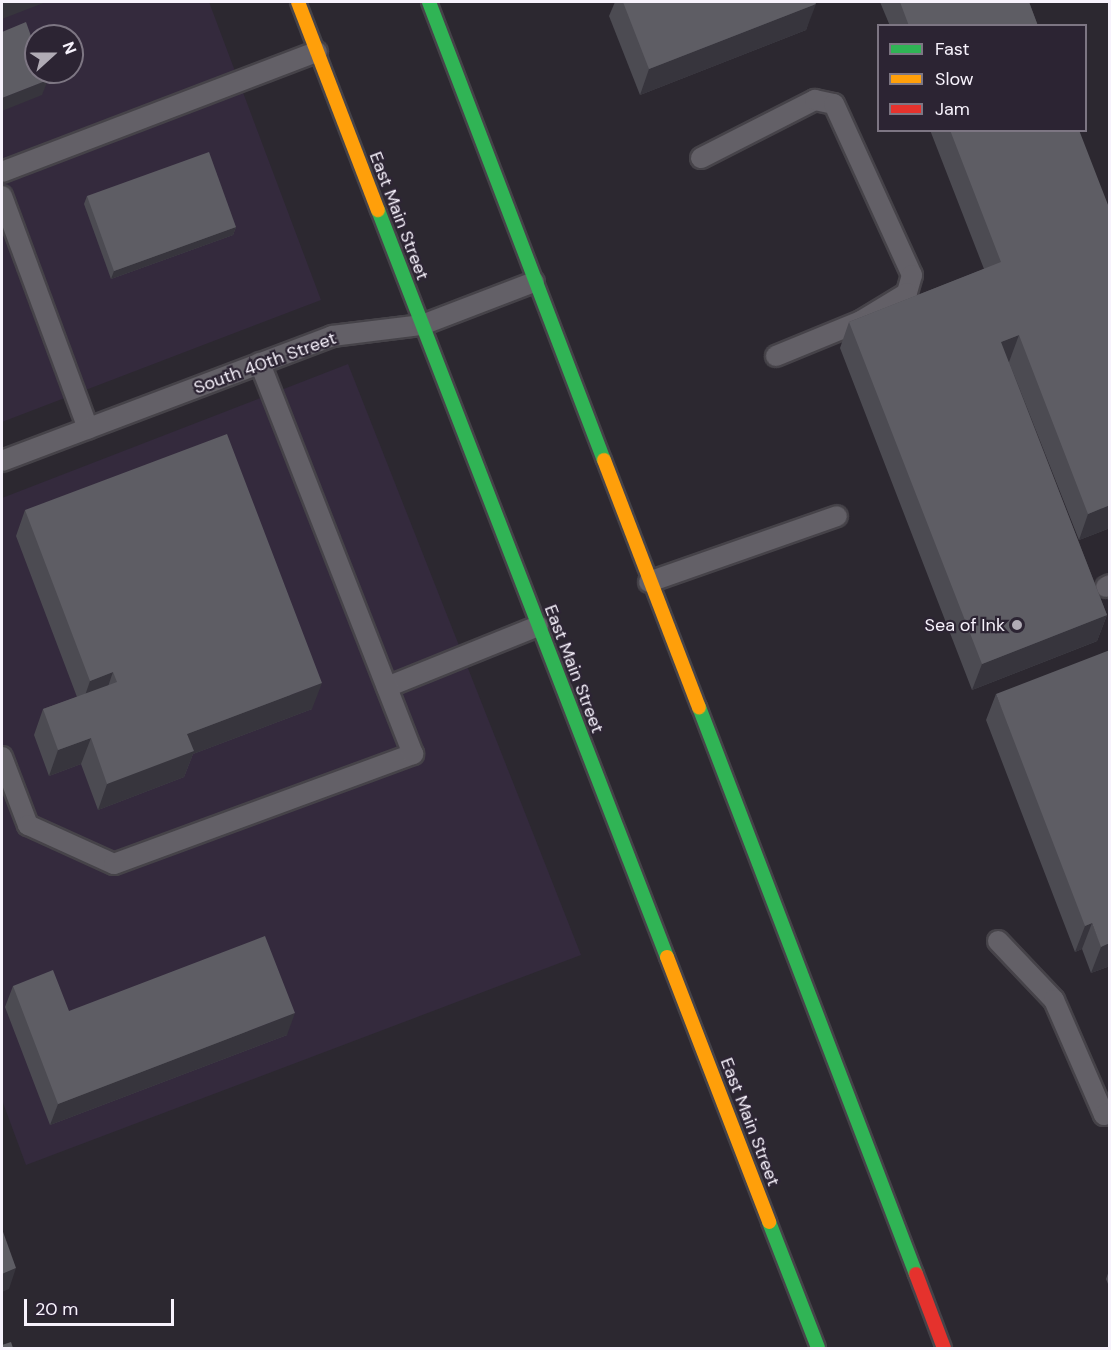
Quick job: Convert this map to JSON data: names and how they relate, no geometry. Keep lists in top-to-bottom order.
{
  "streets": {
    "main road": ["East Main Street"],
    "lane": ["South 40th Street"]
  },
  "crossings": [
    ["East Main Street", "South 40th Street"]
  ],
  "places": ["Sea of Ink"],
  "legend": ["Fast", "Slow", "Jam"],
  "scale_bar": "20 m",
  "north": "right"
}
